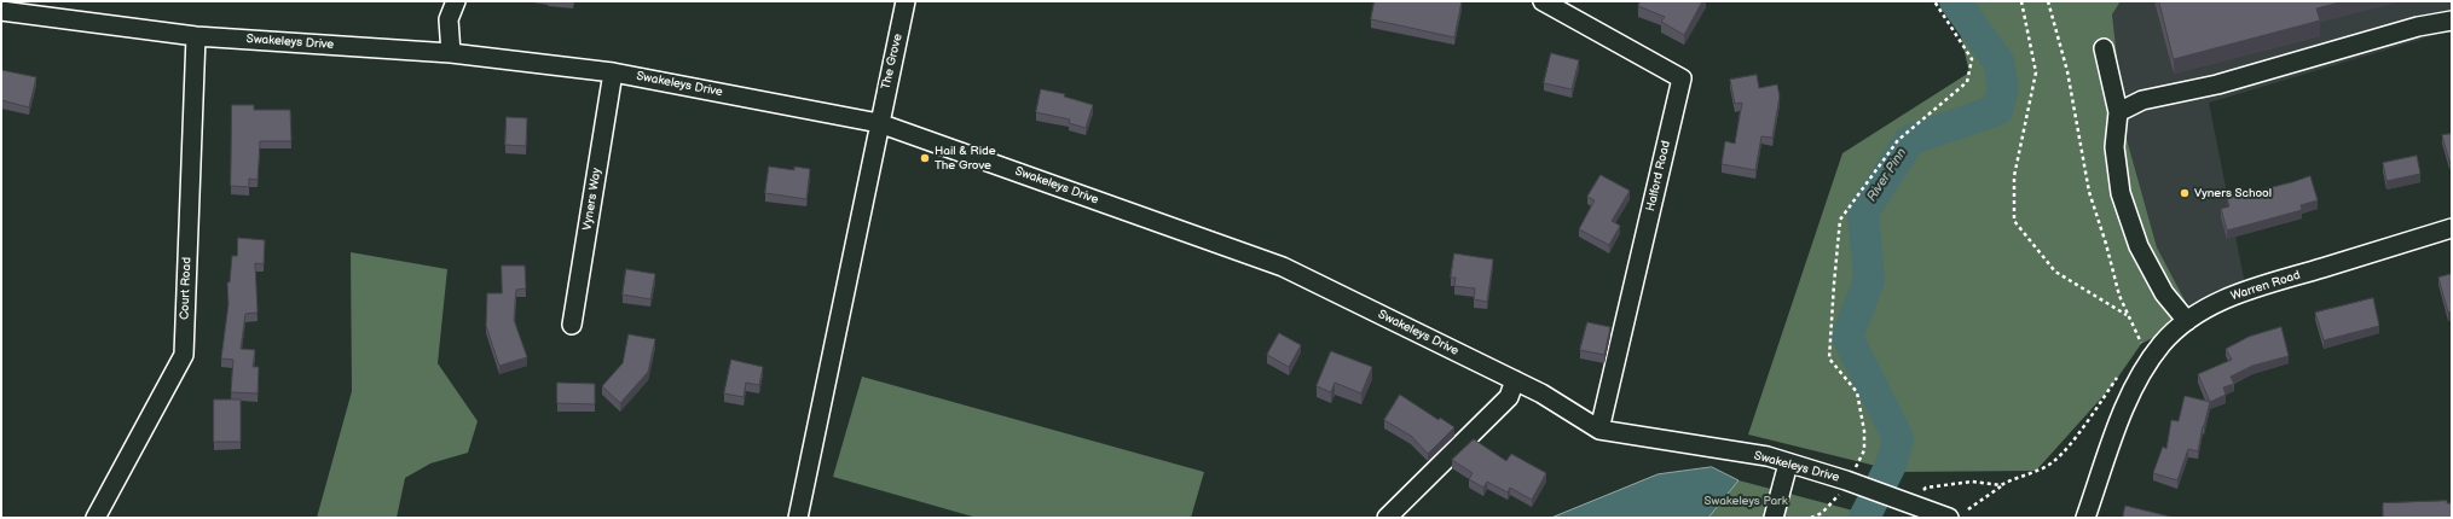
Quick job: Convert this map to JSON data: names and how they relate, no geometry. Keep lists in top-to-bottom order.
{
  "streets": {
    "street": [
      "Swakeleys Drive",
      "The Grove",
      "Halford Road",
      "Vyners Way",
      "Warren Road",
      "Court Road"
    ]
  },
  "crossings": [
    ["Swakeleys Drive", "The Grove"],
    ["Swakeleys Drive", "Halford Road"],
    ["Swakeleys Drive", "Vyners Way"],
    ["Swakeleys Drive", "Court Road"]
  ],
  "water": ["River Pinn"],
  "parks": ["Swakeleys Park"],
  "places": ["Hail & Ride The Grove", "Vyners School"]
}
